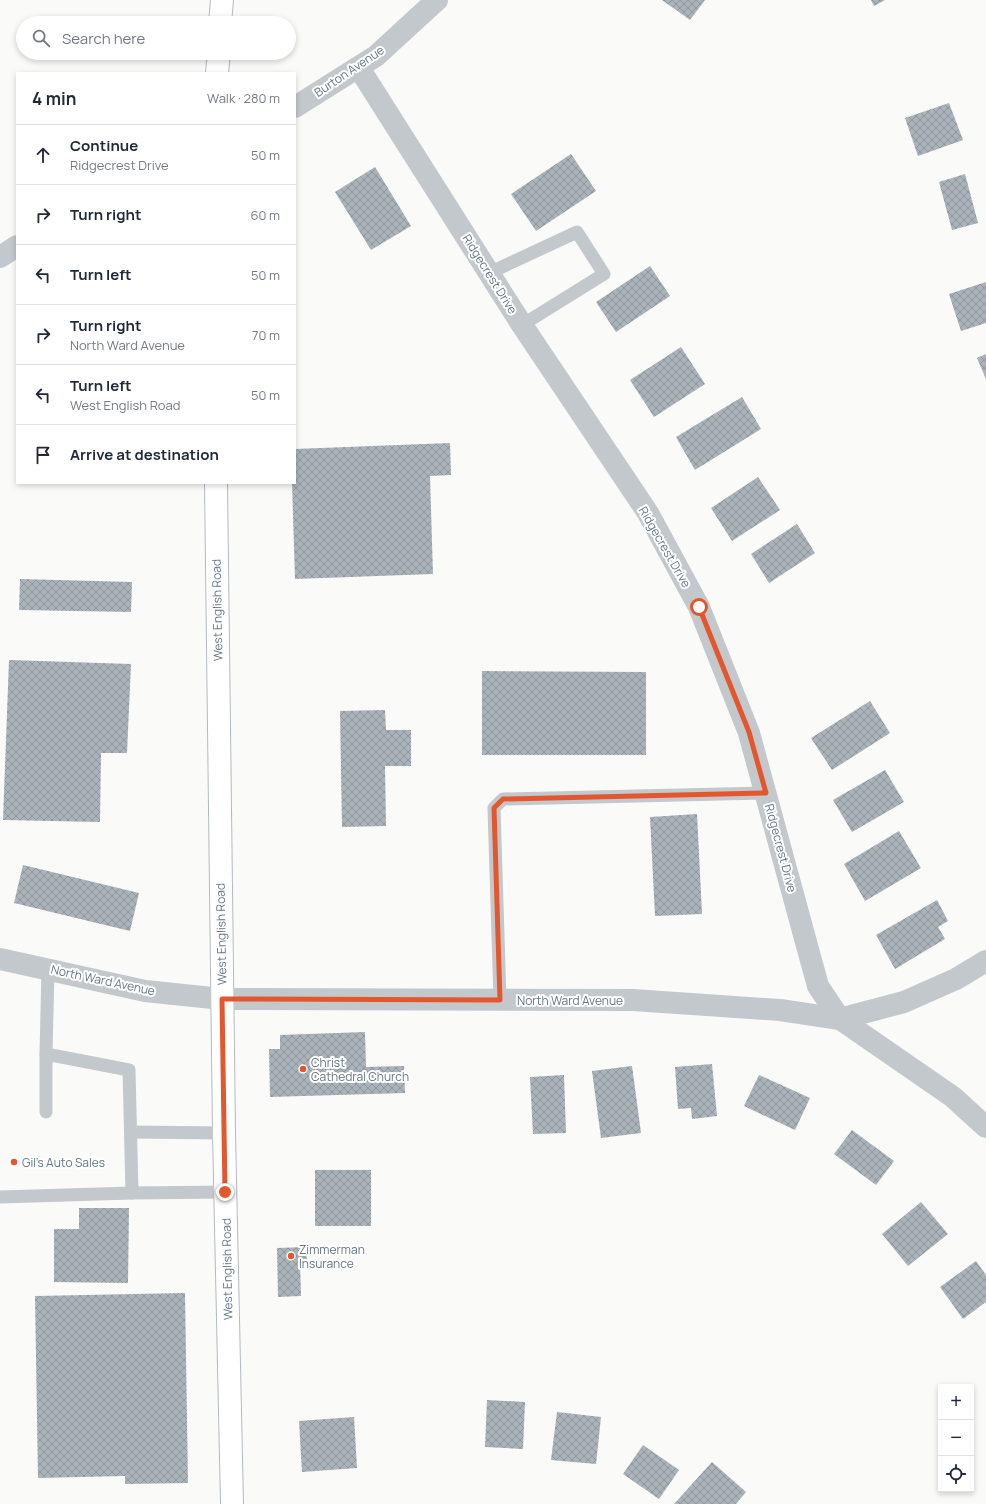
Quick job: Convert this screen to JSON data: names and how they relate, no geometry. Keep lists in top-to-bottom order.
{
  "streets": {
    "main road": ["West English Road"],
    "street": ["Burton Avenue", "Ridgecrest Drive", "North Ward Avenue"]
  },
  "crossings": [
    ["Burton Avenue", "Ridgecrest Drive"],
    ["Ridgecrest Drive", "North Ward Avenue"],
    ["West English Road", "North Ward Avenue"]
  ],
  "places": ["Christ Cathedral Church", "Gil's Auto Sales", "Zimmerman Insurance"],
  "page": {
    "search": "Search here",
    "heading": ["4 min", "Walk · 280 m"],
    "list": [
      ["Continue", "Ridgecrest Drive", "50 m"],
      ["Turn right", "60 m"],
      ["Turn left", "50 m"],
      ["Turn right", "North Ward Avenue", "70 m"],
      ["Turn left", "West English Road", "50 m"],
      "Arrive at destination"
    ],
    "map_buttons": ["+", "−"]
  }
}
